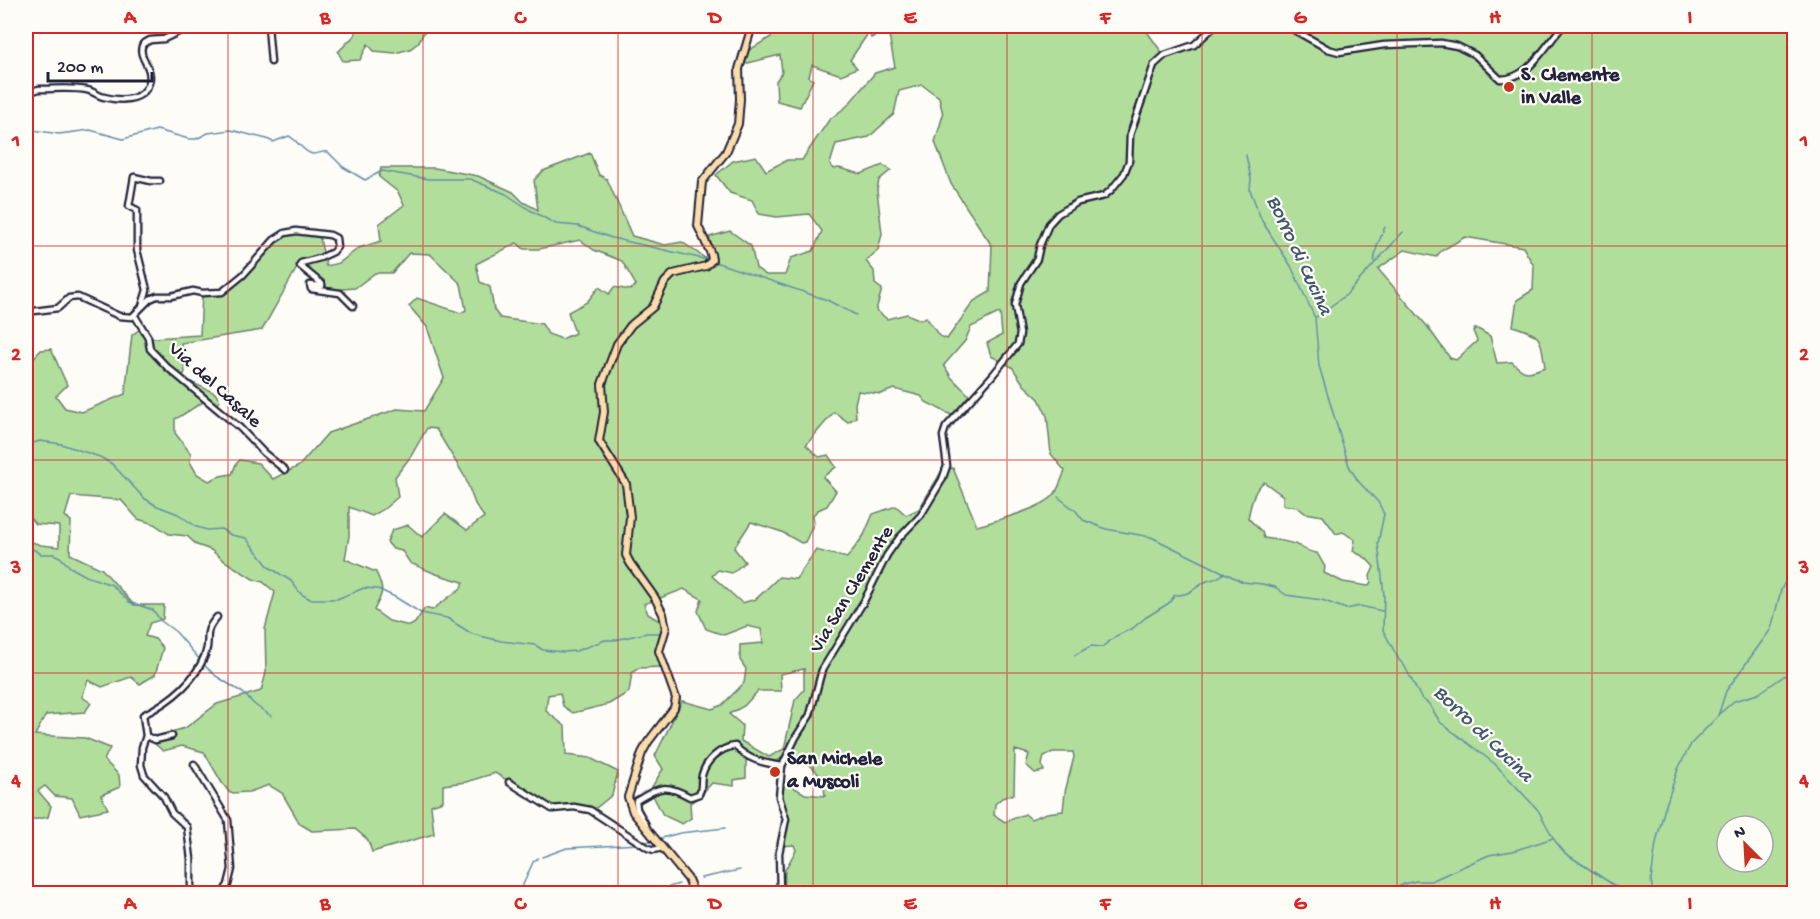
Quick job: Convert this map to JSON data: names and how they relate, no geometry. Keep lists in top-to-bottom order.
{
  "streets": {
    "street": ["Via del Casale", "Via San Clemente"]
  },
  "water": ["Borro di Cucina"],
  "places": ["S. Clemente in Valle", "San Michele a Muscoli"],
  "scale_bar": "200 m",
  "north": "top left",
  "grid": {
    "columns": [
      "A",
      "B",
      "C",
      "D",
      "E",
      "F",
      "G",
      "H",
      "I"
    ],
    "rows": [
      "1",
      "2",
      "3",
      "4"
    ]
  }
}
